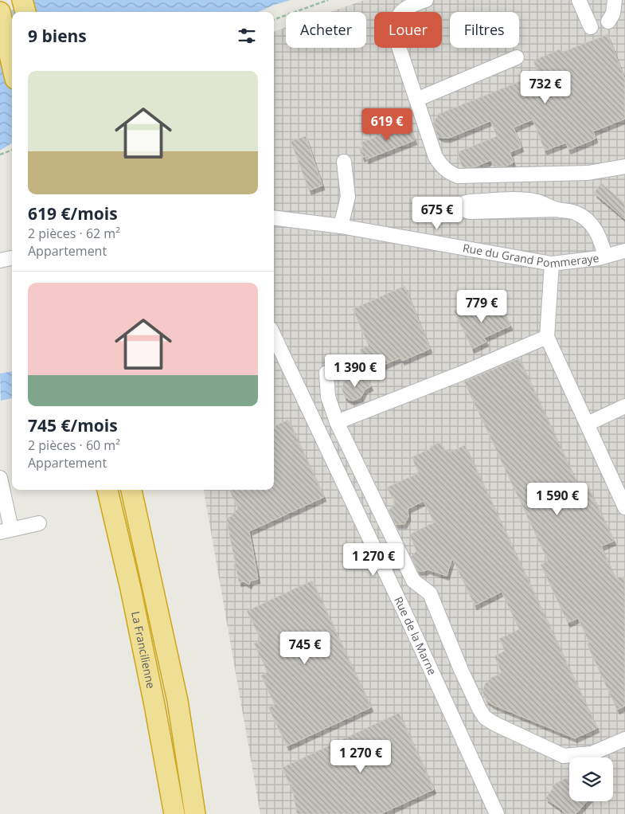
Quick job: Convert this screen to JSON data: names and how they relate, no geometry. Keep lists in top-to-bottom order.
{
  "streets": {
    "highway": ["La Francilienne"],
    "street": ["Rue du Grand Pommeraye", "Rue de la Marne"]
  },
  "page": {
    "chip": ["Acheter", "Louer", "Filtres"],
    "heading": "9 biens",
    "list": [
      {
        "name": "619 €/mois",
        "note": "2 pièces · 62 m² · Appartement"
      },
      {
        "name": "745 €/mois",
        "note": "2 pièces · 60 m² · Appartement"
      }
    ],
    "price": [
      "732 €",
      "619 €",
      "675 €",
      "779 €",
      "1 390 €",
      "1 590 €",
      "1 270 €",
      "745 €",
      "1 270 €"
    ]
  }
}
